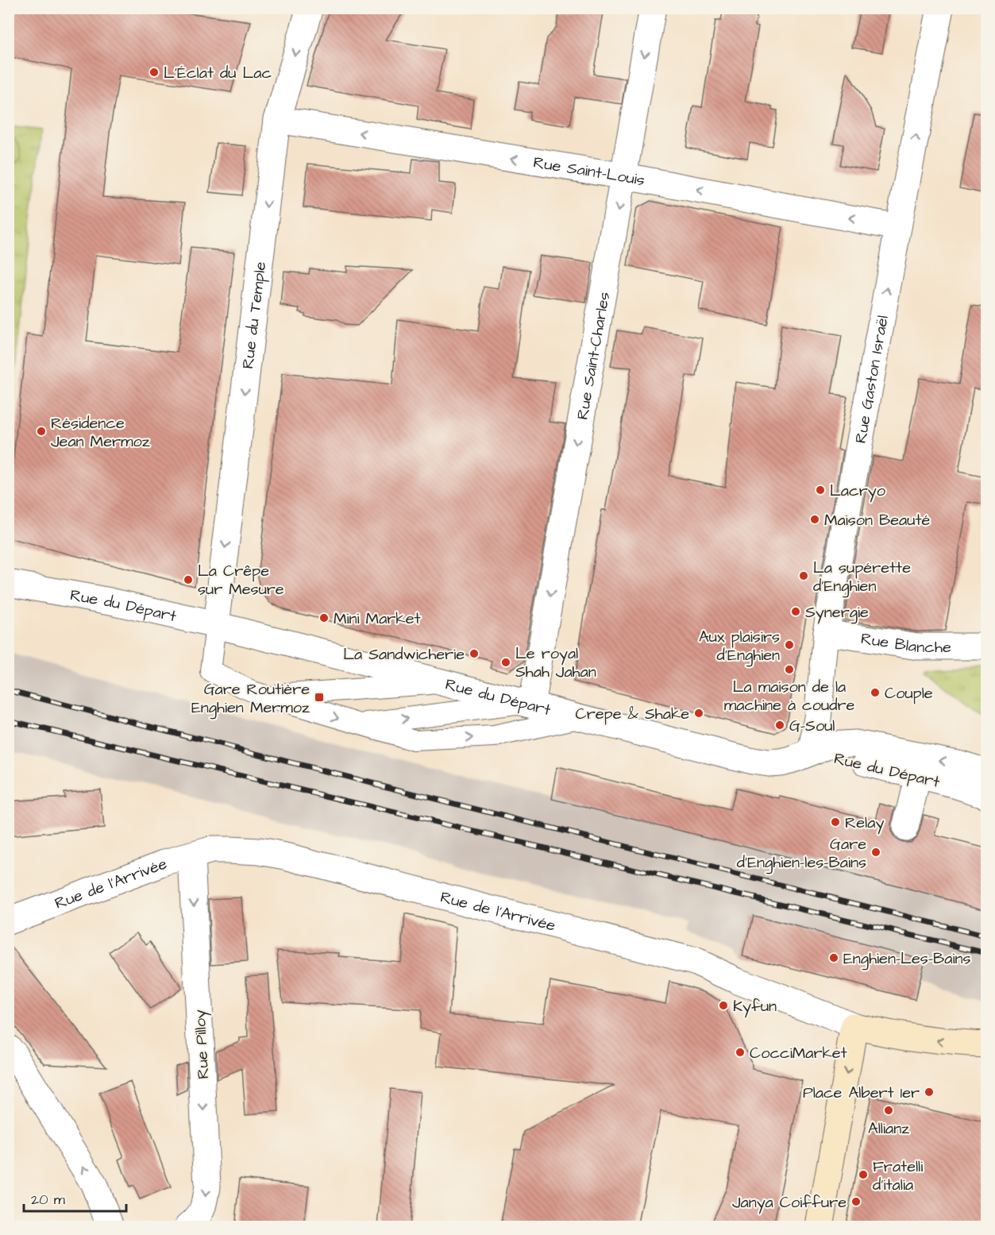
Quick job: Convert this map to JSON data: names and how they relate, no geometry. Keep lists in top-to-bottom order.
{
  "streets": {
    "main road": ["Rue de l'Arrivée"],
    "street": [
      "Rue Saint-Louis",
      "Rue du Temple",
      "Rue Saint-Charles",
      "Rue Gaston Israël",
      "Rue du Départ",
      "Rue Blanche",
      "Rue Pilloy"
    ]
  },
  "crossings": [
    ["Rue Saint-Louis", "Rue du Temple"],
    ["Rue Saint-Louis", "Rue Saint-Charles"],
    ["Rue Saint-Louis", "Rue Gaston Israël"],
    ["Rue du Temple", "Rue du Départ"],
    ["Rue Saint-Charles", "Rue du Départ"],
    ["Rue Gaston Israël", "Rue du Départ"],
    ["Rue Gaston Israël", "Rue Blanche"],
    ["Rue de l'Arrivée", "Rue Pilloy"]
  ],
  "one_way": [
    "Rue Saint-Louis",
    "Rue du Temple",
    "Rue Saint-Charles",
    "Rue Gaston Israël",
    "Rue Pilloy"
  ],
  "places": {
    "other": [
      "L'Éclat du Lac",
      "Résidence Jean Mermoz",
      "Lacryo",
      "Maison Beauté",
      "La supérette d'Enghien",
      "La Crêpe sur Mesure",
      "Synergie",
      "Mini Market",
      "Aux plaisirs d'Enghien",
      "La Sandwicherie",
      "Le royal Shah Jahan",
      "La maison de la machine à coudre",
      "Couple",
      "Crepe & Shake",
      "G-Soul",
      "Relay",
      "Gare d'Enghien-les-Bains",
      "Enghien-Les-Bains",
      "Kyfun",
      "CocciMarket",
      "Place Albert 1er",
      "Allianz",
      "Fratelli d'italia",
      "Janya Coiffure"
    ],
    "transit": ["Gare Routière Enghien Mermoz"]
  },
  "scale_bar": "20 m"
}
